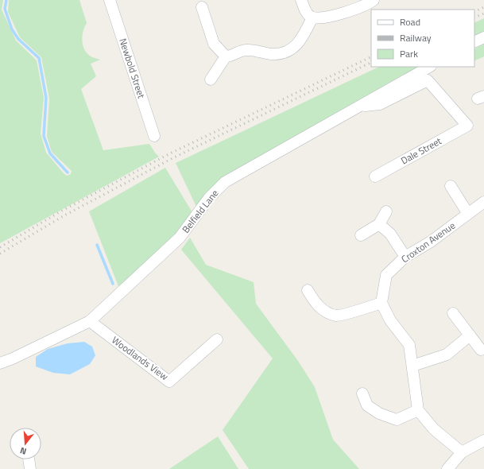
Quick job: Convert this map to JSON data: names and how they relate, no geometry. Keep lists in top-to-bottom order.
{
  "streets": {
    "street": [
      "Newbold Street",
      "Dale Street",
      "Belfield Lane",
      "Croxton Avenue",
      "Woodlands View"
    ]
  },
  "crossings": [
    ["Dale Street", "Belfield Lane"],
    ["Belfield Lane", "Woodlands View"]
  ],
  "legend": ["Road", "Railway", "Park"],
  "north": "bottom"
}
